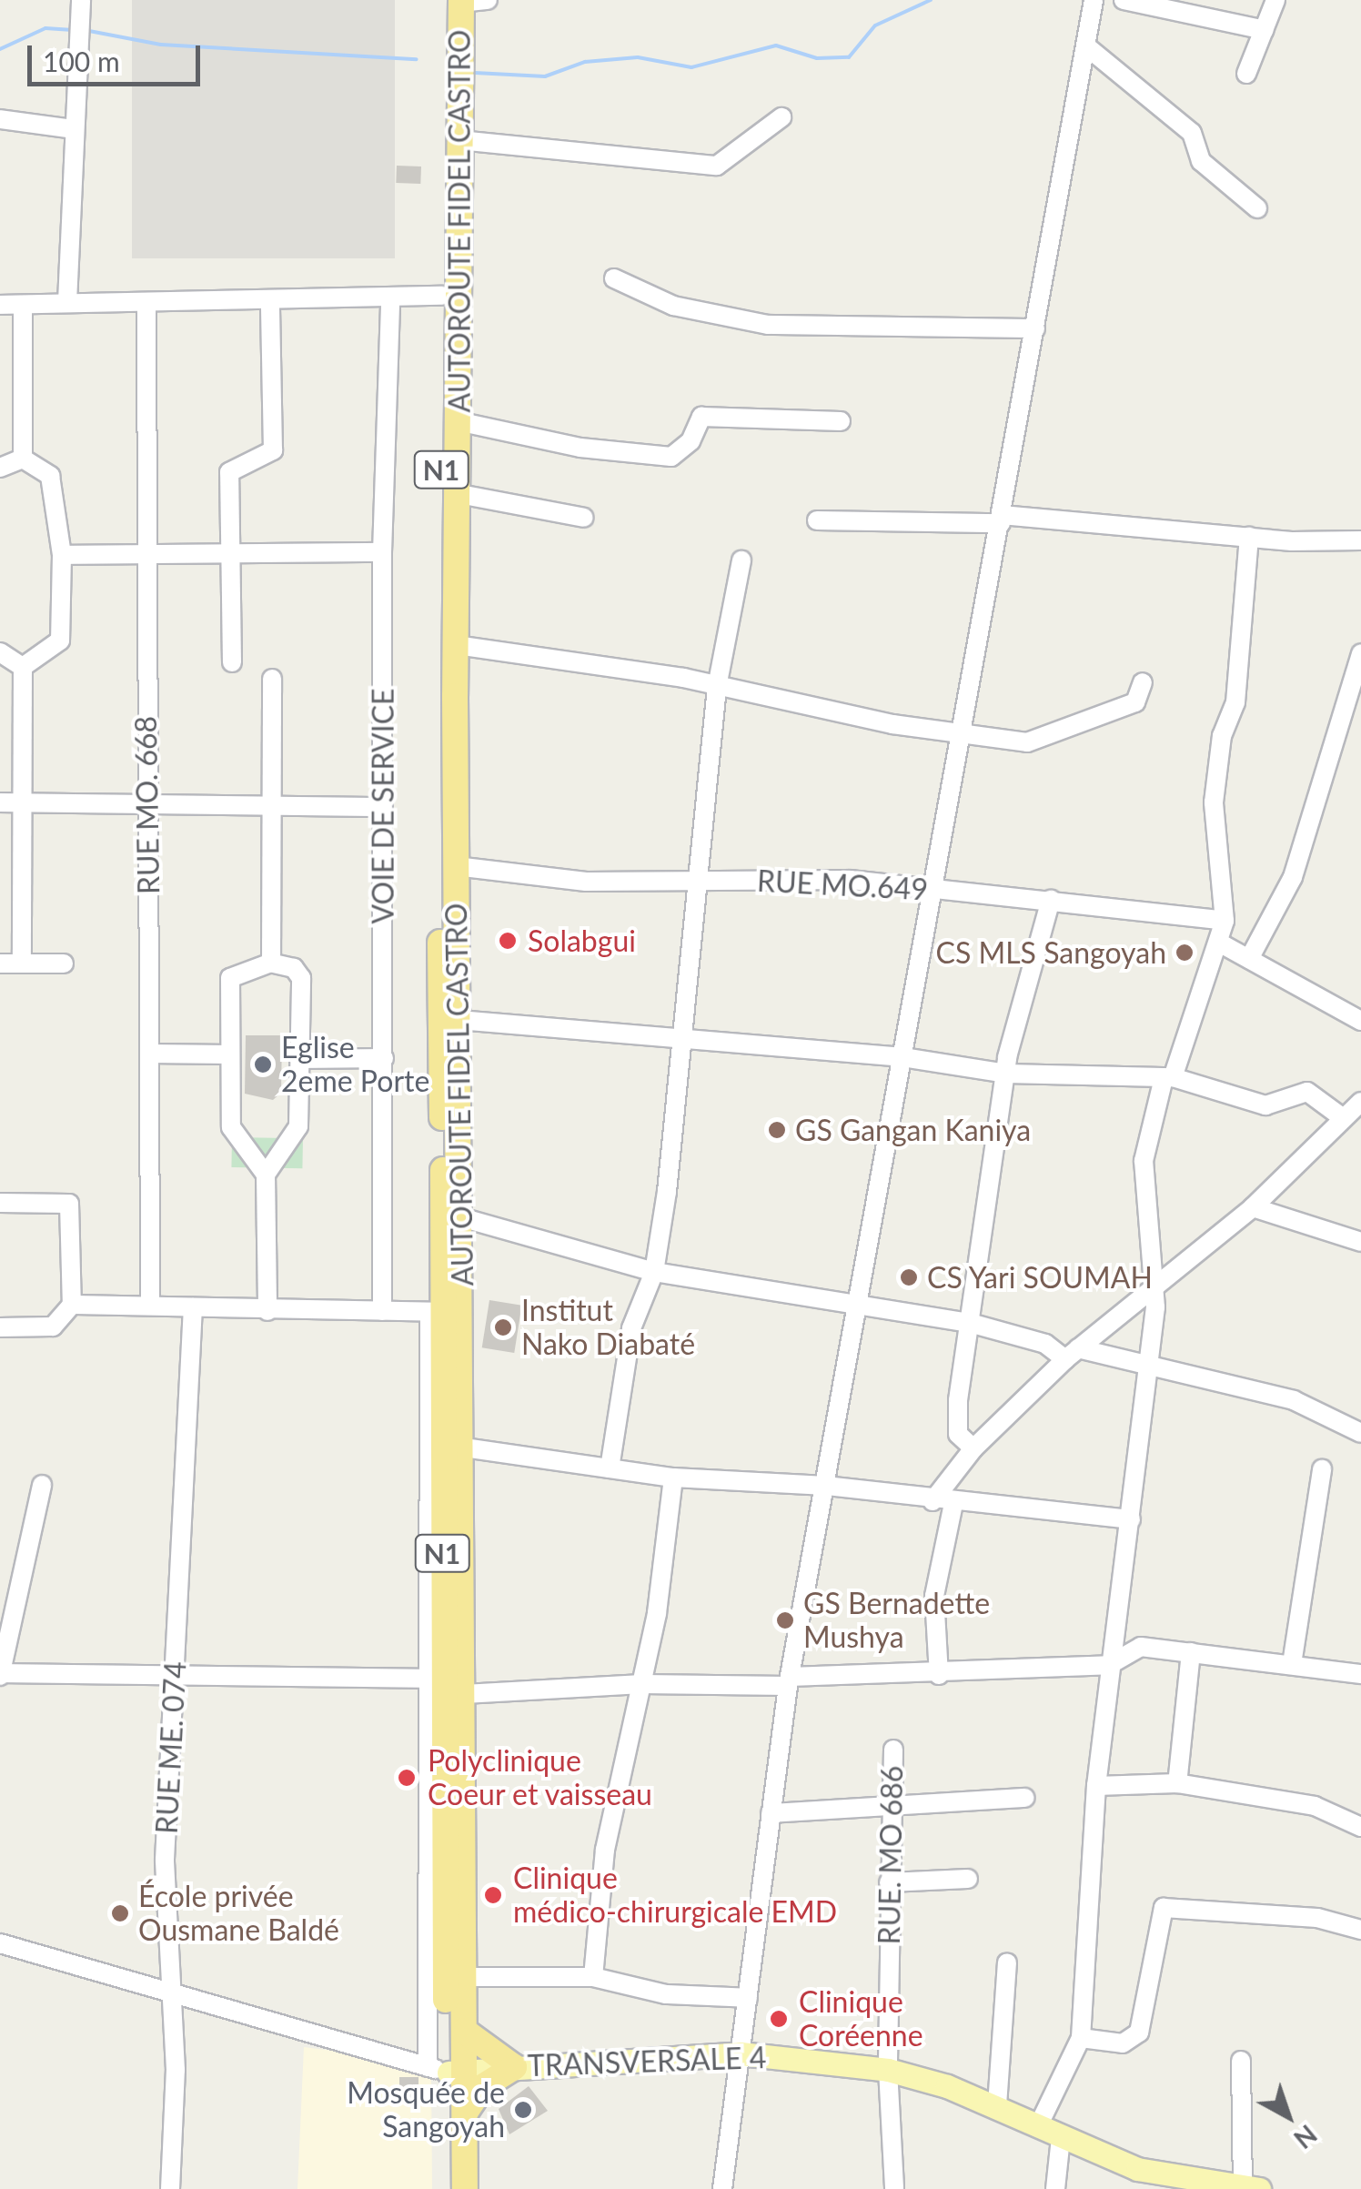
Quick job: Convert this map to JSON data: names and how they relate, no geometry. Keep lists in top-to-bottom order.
{
  "streets": {
    "highway": ["AUTOROUTE FIDEL CASTRO", "N1"],
    "main road": ["TRANSVERSALE 4"],
    "street": [
      "RUE MO. 668",
      "VOIE DE SERVICE",
      "RUE MO.649",
      "RUE ME. 074",
      "RUE. MO 686"
    ]
  },
  "crossings": [
    ["AUTOROUTE FIDEL CASTRO", "RUE MO.649"],
    ["AUTOROUTE FIDEL CASTRO", "TRANSVERSALE 4"],
    ["RUE. MO 686", "TRANSVERSALE 4"]
  ],
  "places": [
    "Solabgui",
    "CS MLS Sangoyah",
    "Eglise 2eme Porte",
    "GS Gangan Kaniya",
    "CS Yari SOUMAH",
    "Institut Nako Diabaté",
    "GS Bernadette Mushya",
    "Polyclinique Coeur et vaisseau",
    "Clinique médico-chirurgicale EMD",
    "École privée Ousmane Baldé",
    "Clinique Coréenne",
    "Mosquée de Sangoyah"
  ],
  "scale_bar": "100 m",
  "north": "bottom right"
}
